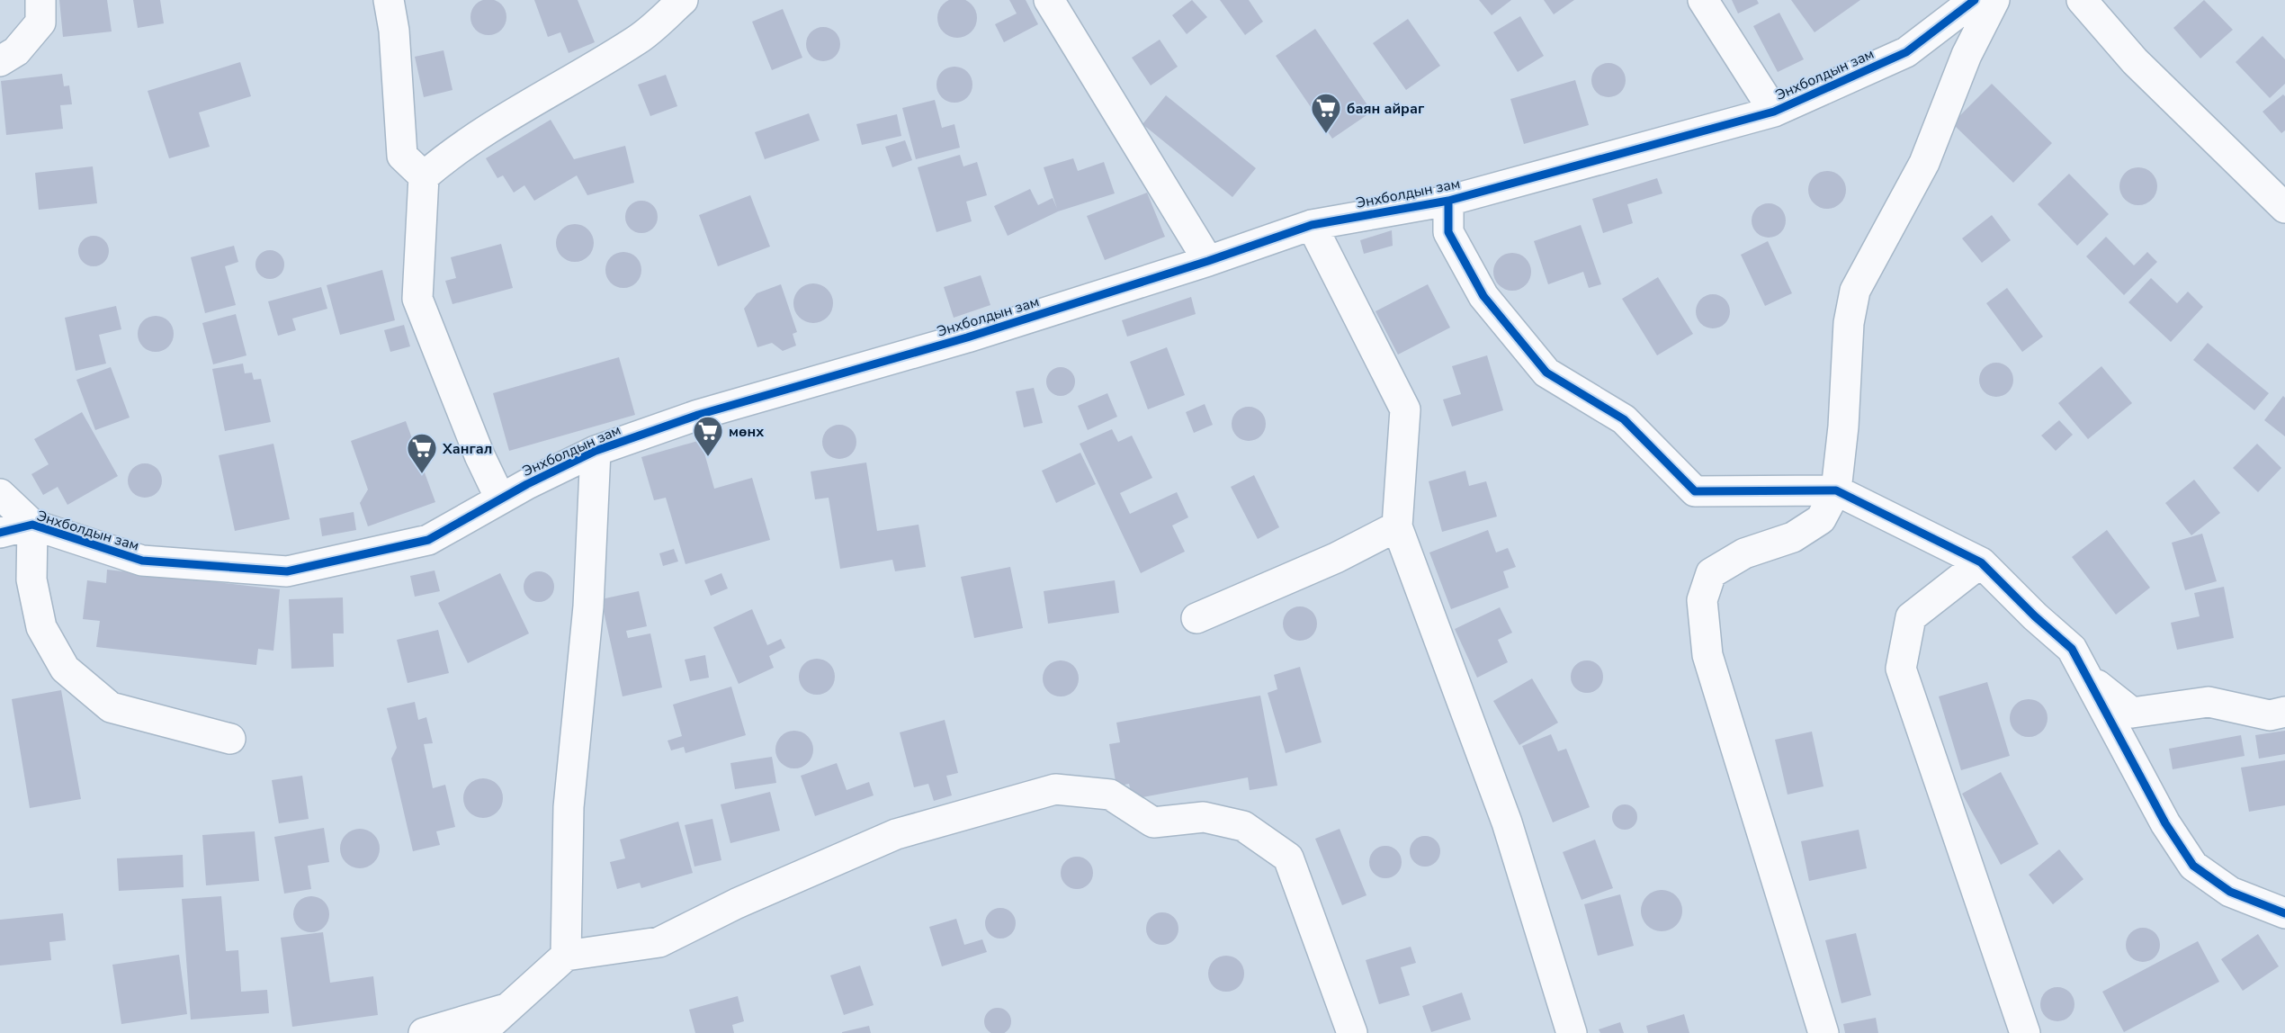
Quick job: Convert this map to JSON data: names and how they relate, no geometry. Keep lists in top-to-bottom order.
{
  "streets": {
    "street": ["Энхболдын зам"]
  },
  "places": {
    "supermarket": ["баян айраг", "мөнх", "Хангал"]
  }
}
